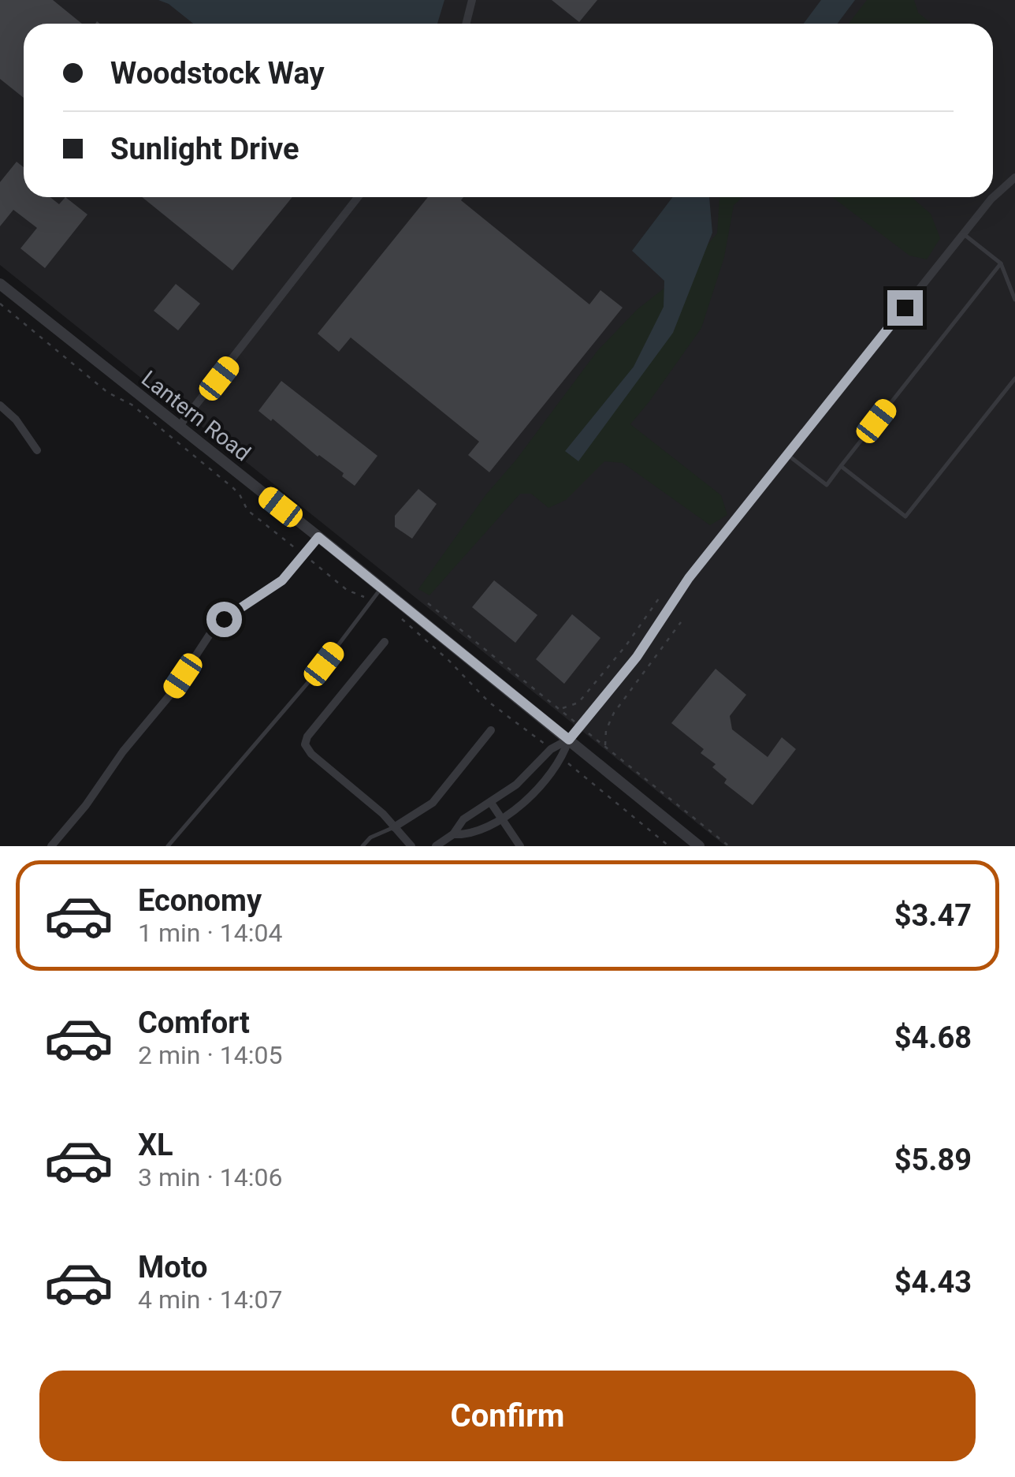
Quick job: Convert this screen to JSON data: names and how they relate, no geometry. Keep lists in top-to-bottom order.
{
  "streets": {
    "street": ["Lantern Road"]
  },
  "page": {
    "banner": ["Woodstock Way", "Sunlight Drive"],
    "list": [
      {
        "name": "Economy",
        "note": "1 min · 14:04",
        "value": "$3.47"
      },
      {
        "name": "Comfort",
        "note": "2 min · 14:05",
        "value": "$4.68"
      },
      {
        "name": "XL",
        "note": "3 min · 14:06",
        "value": "$5.89"
      },
      {
        "name": "Moto",
        "note": "4 min · 14:07",
        "value": "$4.43"
      }
    ],
    "buttons": "Confirm"
  }
}
